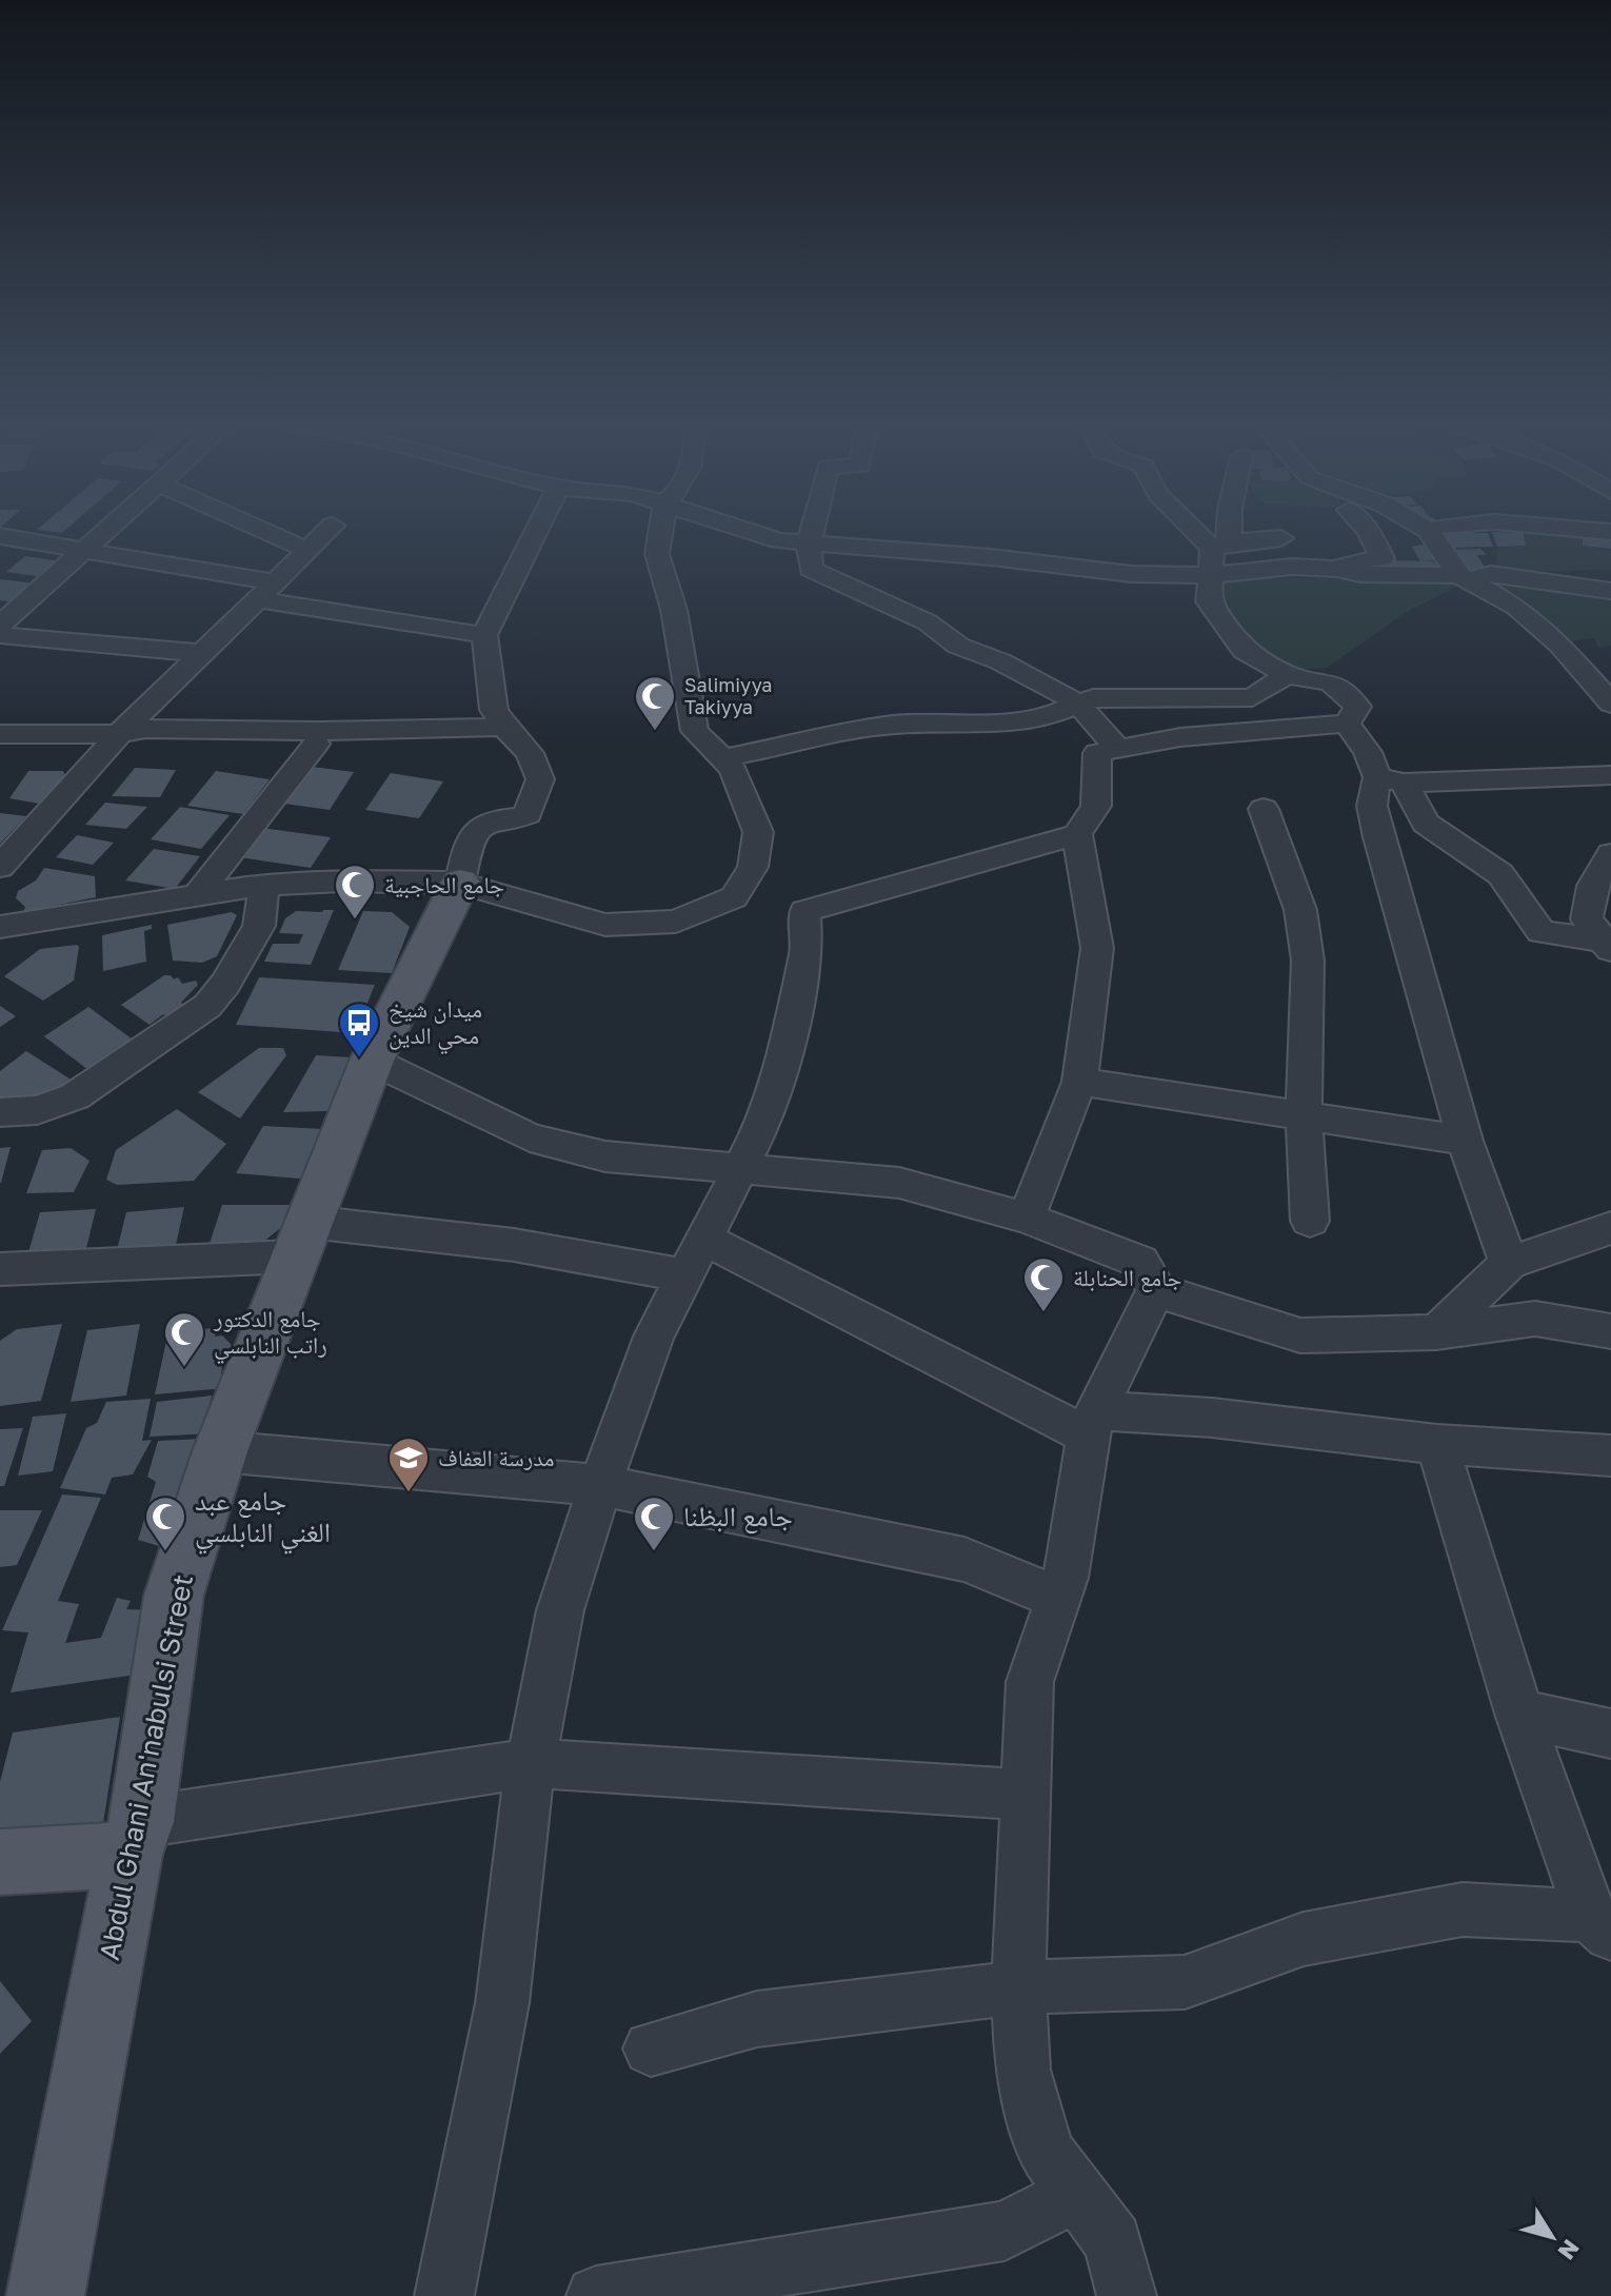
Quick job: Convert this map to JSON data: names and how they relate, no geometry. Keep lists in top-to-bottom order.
{
  "streets": {
    "main road": ["Abdul Ghani An'nabulsi Street"]
  },
  "places": {
    "mosque": [
      "Salimiyya Takiyya",
      "جامع الحاجبية",
      "جامع الحنابلة",
      "جامع الدكتور راتب النابلسي",
      "جامع عبد الغني النابلسي",
      "جامع البظنا"
    ],
    "bus stop": ["ميدان شيخ محي الدين"],
    "school or university": ["مدرسة العفاف"]
  },
  "north": "bottom right"
}
